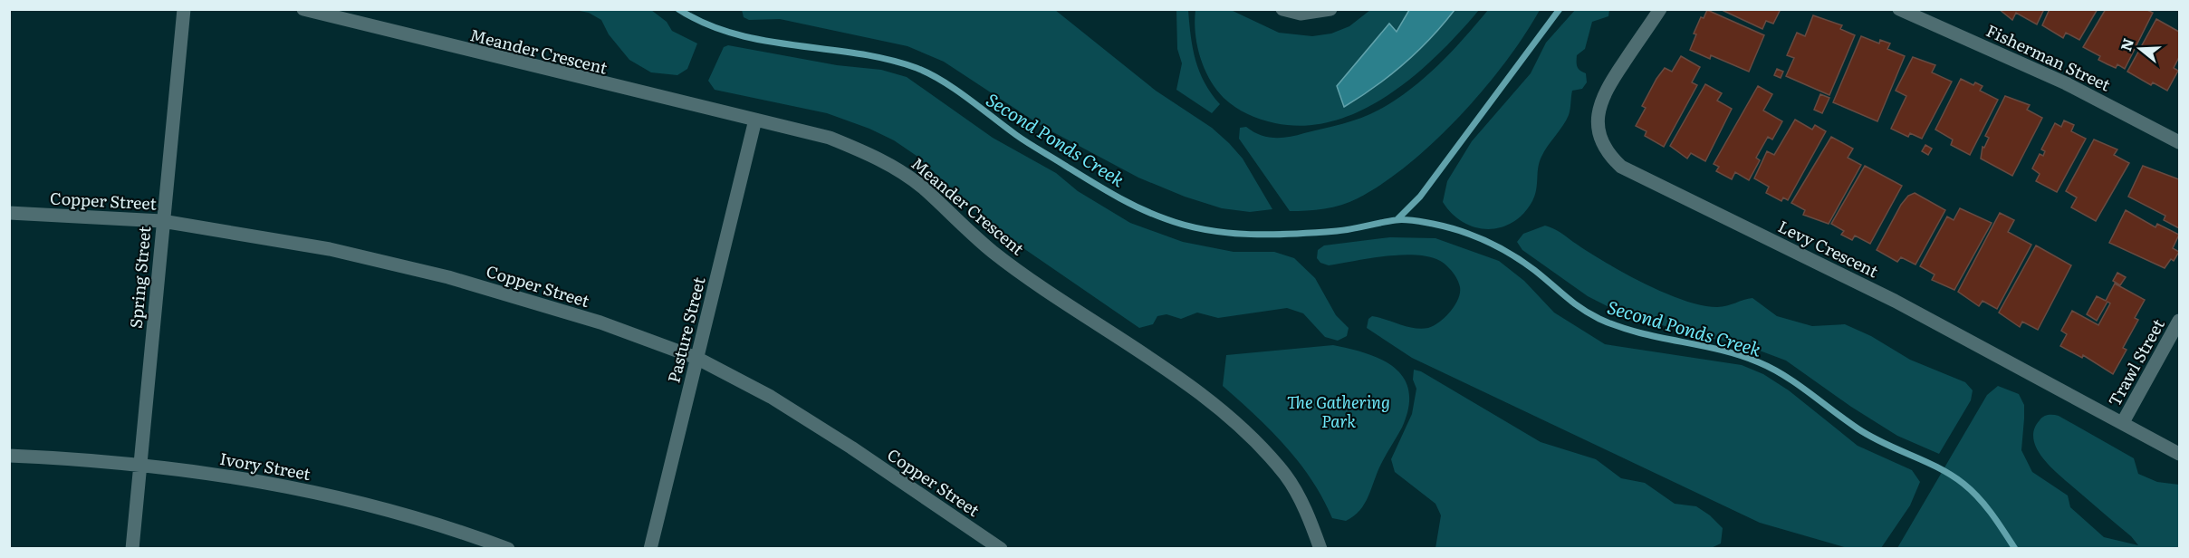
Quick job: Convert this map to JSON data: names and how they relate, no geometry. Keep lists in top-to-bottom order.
{
  "streets": {
    "street": [
      "Meander Crescent",
      "Fisherman Street",
      "Copper Street",
      "Levy Crescent",
      "Spring Street",
      "Pasture Street",
      "Trawl Street",
      "Ivory Street"
    ]
  },
  "crossings": [
    ["Meander Crescent", "Pasture Street"],
    ["Copper Street", "Spring Street"],
    ["Copper Street", "Pasture Street"],
    ["Levy Crescent", "Trawl Street"],
    ["Spring Street", "Ivory Street"]
  ],
  "water": ["Second Ponds Creek"],
  "parks": ["The Gathering Park"],
  "north": "left"
}
